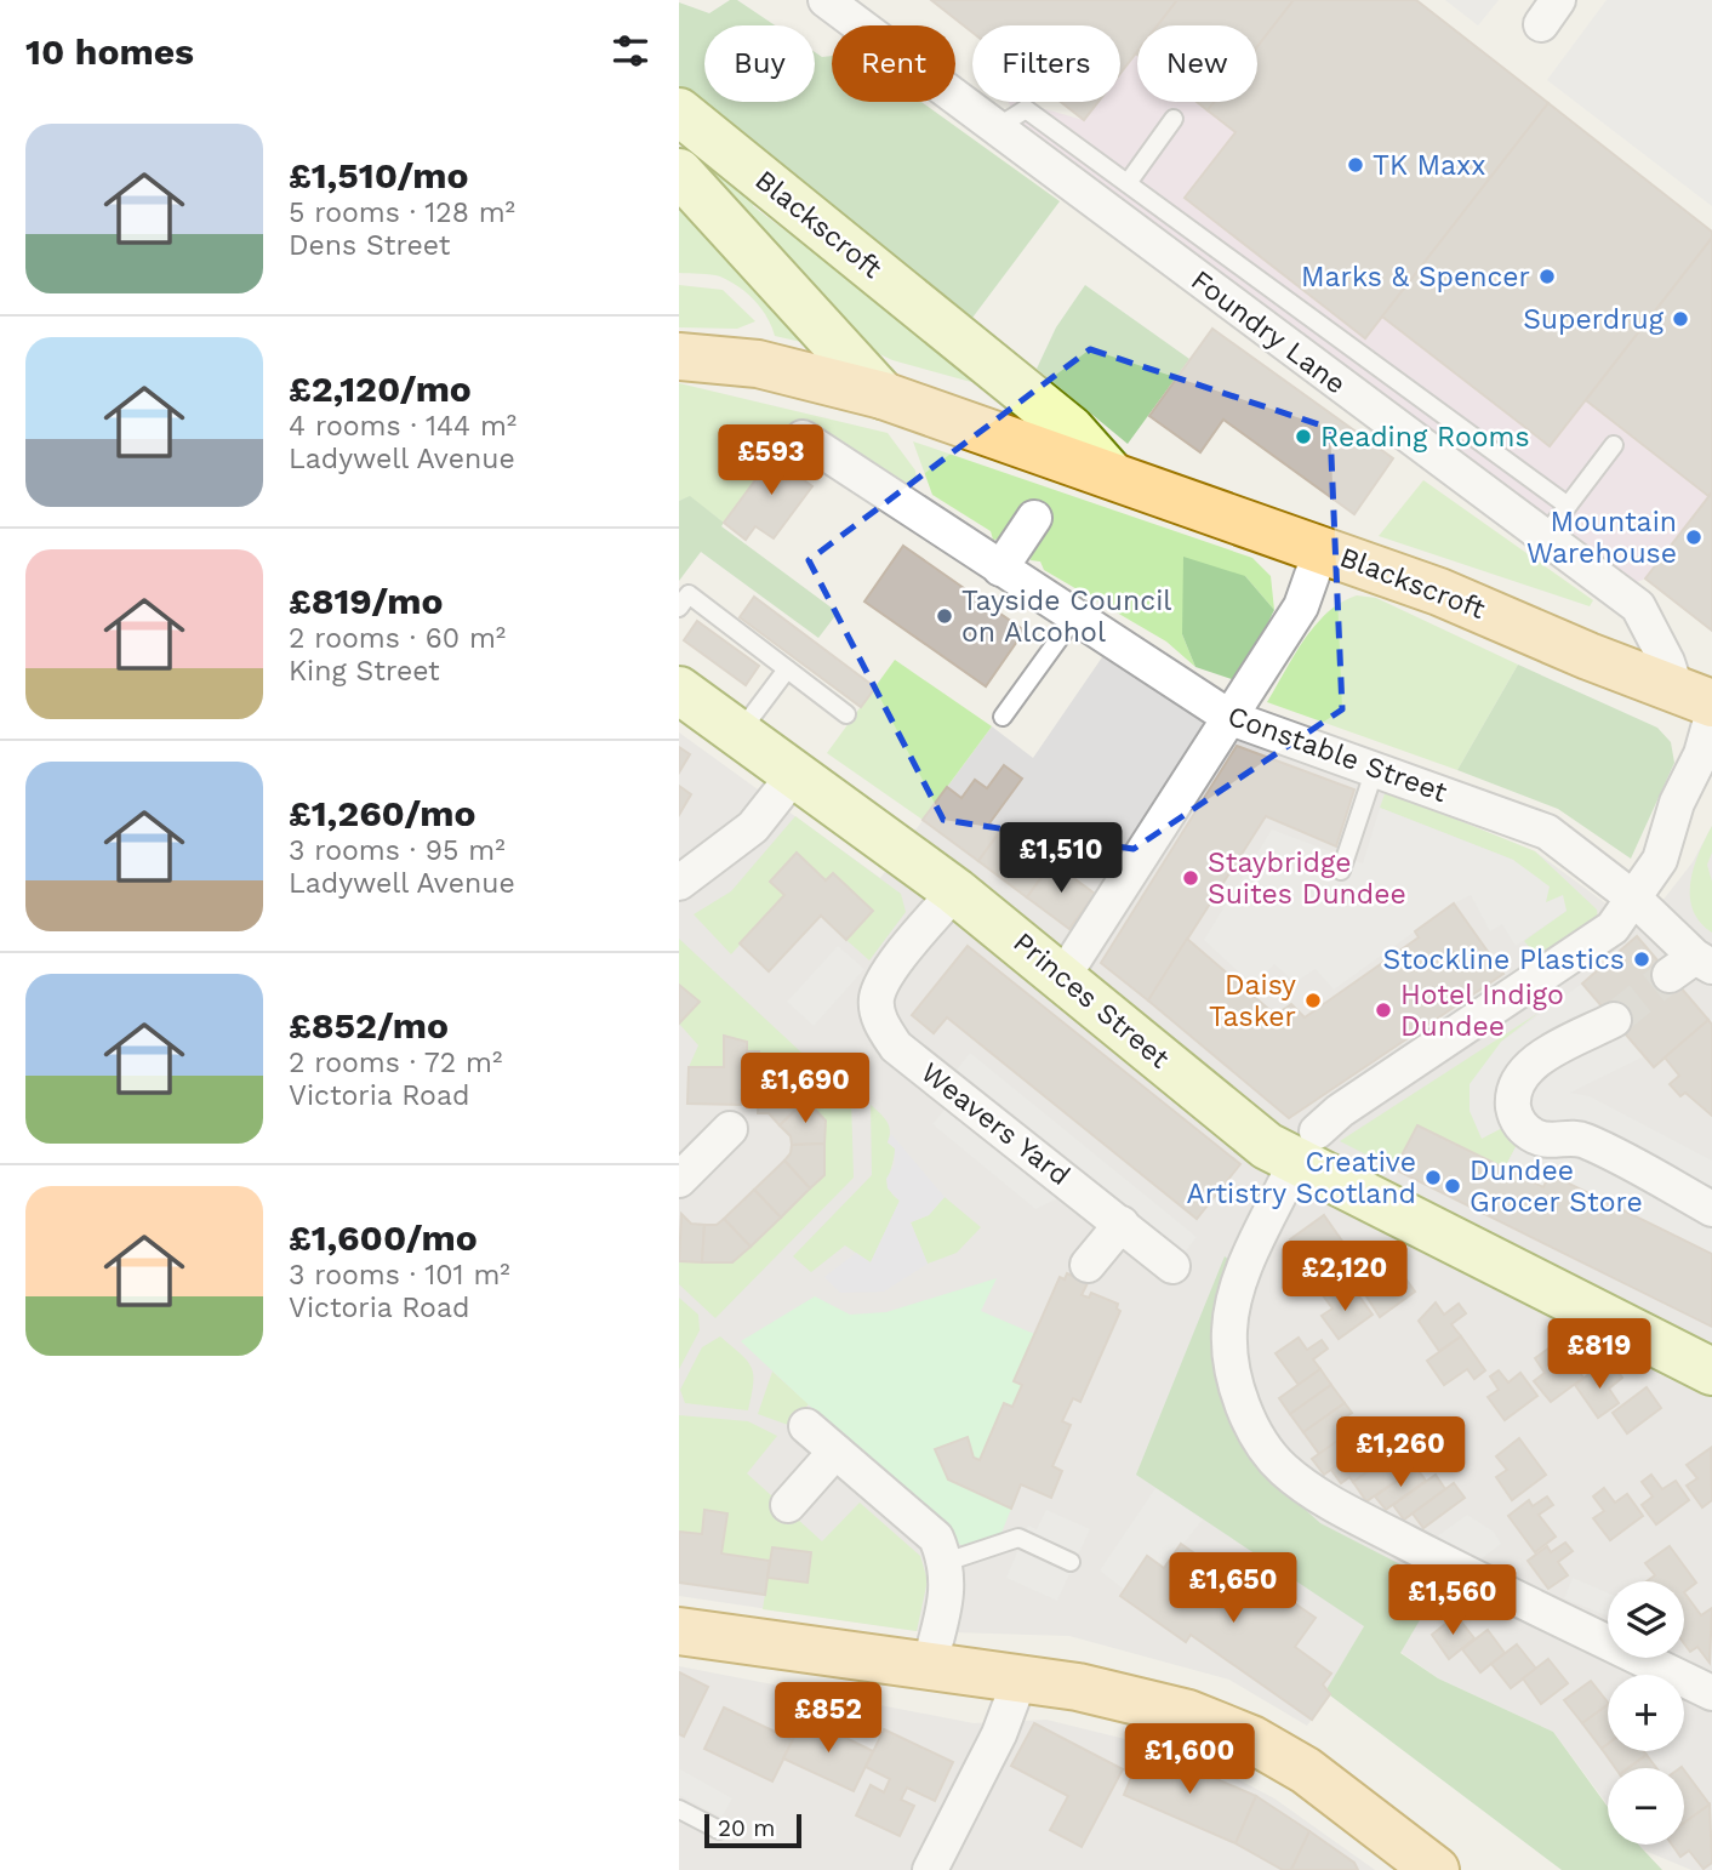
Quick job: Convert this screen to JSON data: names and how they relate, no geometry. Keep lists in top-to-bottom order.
{
  "streets": {
    "main road": ["Blackscroft"],
    "street": [
      "Foundry Lane",
      "Constable Street",
      "Princes Street",
      "Weavers Yard"
    ]
  },
  "crossings": [
    ["Blackscroft", "Foundry Lane"],
    ["Princes Street", "Weavers Yard"]
  ],
  "places": [
    "TK Maxx",
    "Marks & Spencer",
    "Superdrug",
    "Reading Rooms",
    "Mountain Warehouse",
    "Tayside Council on Alcohol",
    "Staybridge Suites Dundee",
    "Stockline Plastics",
    "Daisy Tasker",
    "Hotel Indigo Dundee",
    "Creative Artistry Scotland",
    "Dundee Grocer Store"
  ],
  "scale_bar": "20 m",
  "page": {
    "heading": "10 homes",
    "chip": [
      "Buy",
      "Rent",
      "Filters",
      "New"
    ],
    "list": [
      {
        "name": "£1,510/mo",
        "note": "5 rooms · 128 m² · Dens Street"
      },
      {
        "name": "£2,120/mo",
        "note": "4 rooms · 144 m² · Ladywell Avenue"
      },
      {
        "name": "£819/mo",
        "note": "2 rooms · 60 m² · King Street"
      },
      {
        "name": "£1,260/mo",
        "note": "3 rooms · 95 m² · Ladywell Avenue"
      },
      {
        "name": "£852/mo",
        "note": "2 rooms · 72 m² · Victoria Road"
      },
      {
        "name": "£1,600/mo",
        "note": "3 rooms · 101 m² · Victoria Road"
      }
    ],
    "price": [
      "£593",
      "£1,510",
      "£1,690",
      "£2,120",
      "£819",
      "£1,260",
      "£1,650",
      "£1,560",
      "£852",
      "£1,600"
    ],
    "map_buttons": ["+", "−"],
    "scale": "20 m"
  }
}
